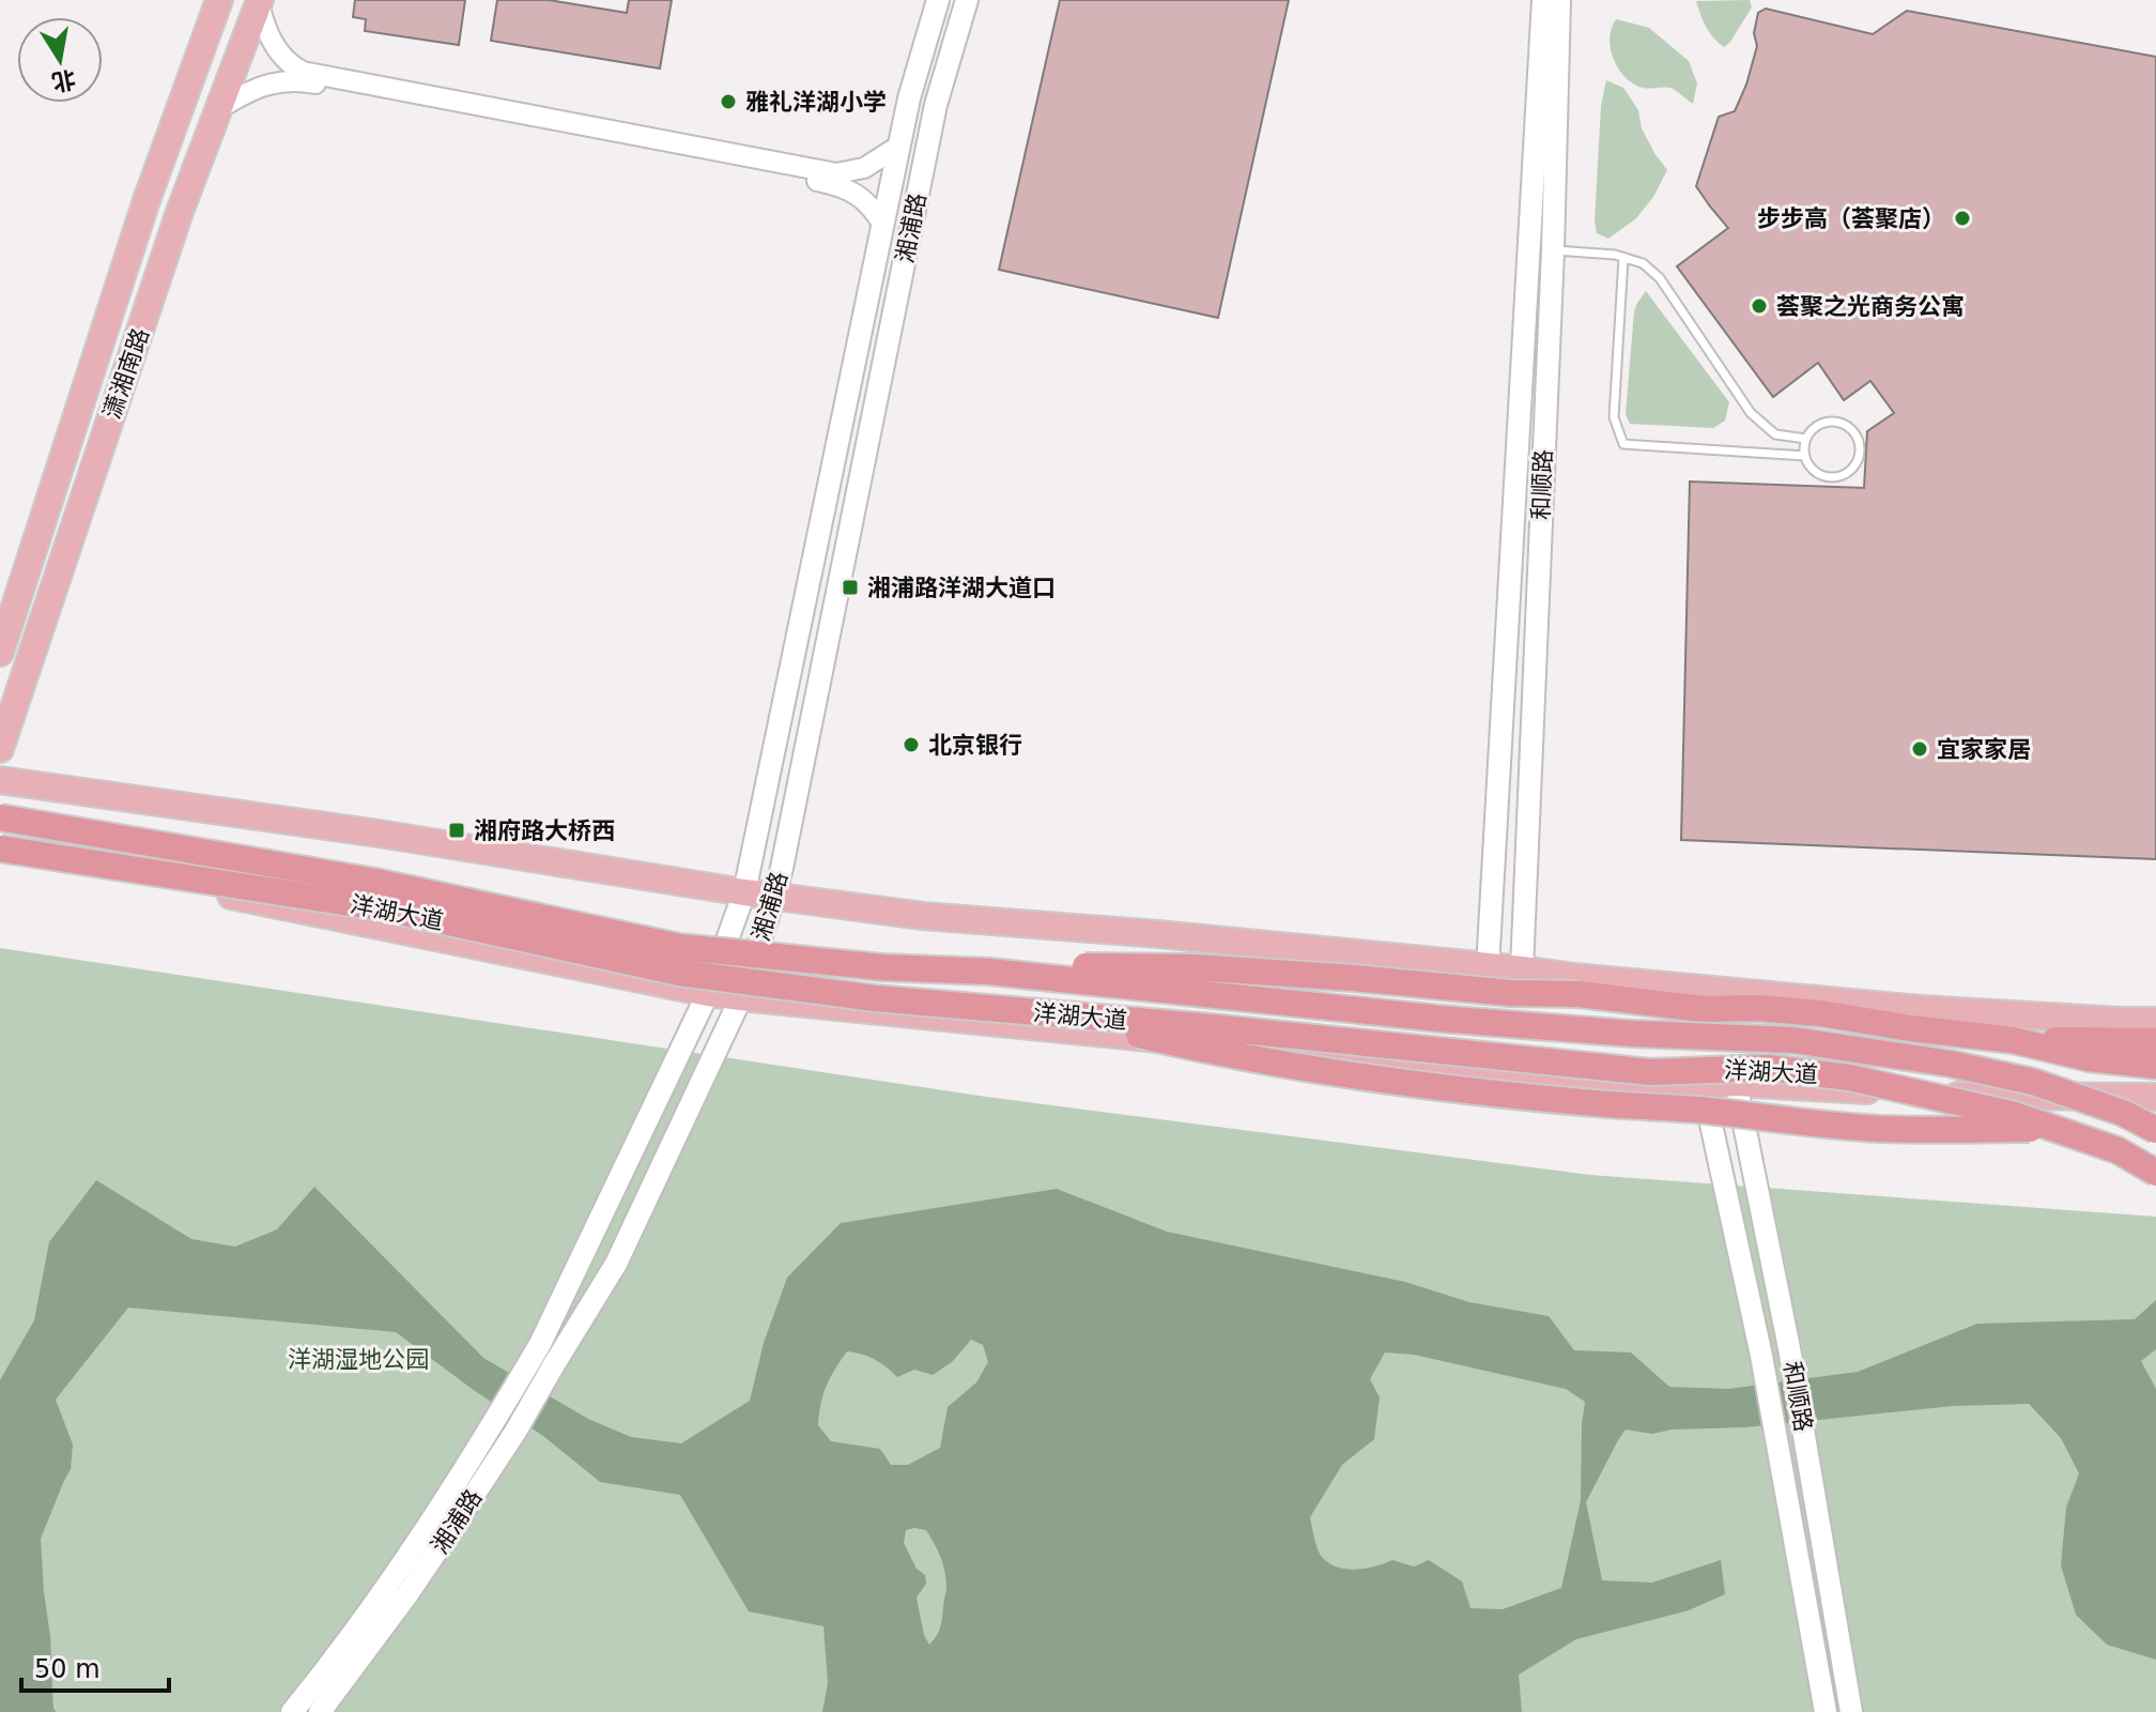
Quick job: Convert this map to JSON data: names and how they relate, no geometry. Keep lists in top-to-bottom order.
{
  "streets": {
    "highway": ["洋湖大道"],
    "main road": ["湘浦路", "潇湘南路", "和顺路"]
  },
  "parks": ["洋湖湿地公园"],
  "places": {
    "other": [
      "雅礼洋湖小学",
      "步步高（荟聚店）",
      "荟聚之光商务公寓",
      "北京银行",
      "宜家家居"
    ],
    "transit": ["湘浦路洋湖大道口", "湘府路大桥西"]
  },
  "scale_bar": "50 m",
  "north": "bottom"
}
